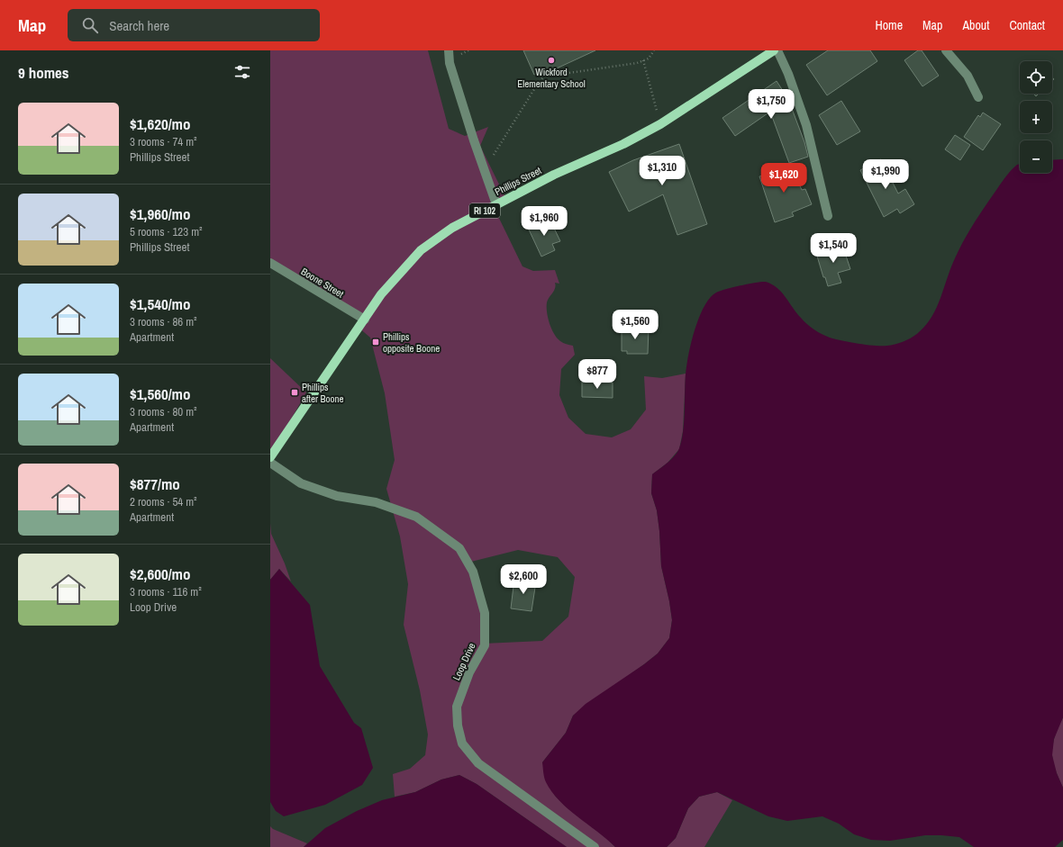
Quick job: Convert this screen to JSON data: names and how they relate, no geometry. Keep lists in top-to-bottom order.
{
  "streets": {
    "main road": ["Phillips Street", "RI 102"],
    "street": ["Boone Street", "Loop Drive"]
  },
  "crossings": [
    ["Phillips Street", "Boone Street"]
  ],
  "places": {
    "other": ["Wickford Elementary School"],
    "transit": ["Phillips opposite Boone", "Phillips after Boone"]
  },
  "page": {
    "header": "Map",
    "search": "Search here",
    "nav": [
      "Home",
      "Map",
      "About",
      "Contact"
    ],
    "heading": "9 homes",
    "map_buttons": ["+", "−"],
    "price": [
      "$1,750",
      "$1,310",
      "$1,990",
      "$1,620",
      "$1,960",
      "$1,540",
      "$1,560",
      "$877",
      "$2,600"
    ],
    "list": [
      {
        "name": "$1,620/mo",
        "note": "3 rooms · 74 m² · Phillips Street"
      },
      {
        "name": "$1,960/mo",
        "note": "5 rooms · 123 m² · Phillips Street"
      },
      {
        "name": "$1,540/mo",
        "note": "3 rooms · 86 m² · Apartment"
      },
      {
        "name": "$1,560/mo",
        "note": "3 rooms · 80 m² · Apartment"
      },
      {
        "name": "$877/mo",
        "note": "2 rooms · 54 m² · Apartment"
      },
      {
        "name": "$2,600/mo",
        "note": "3 rooms · 116 m² · Loop Drive"
      }
    ]
  }
}
